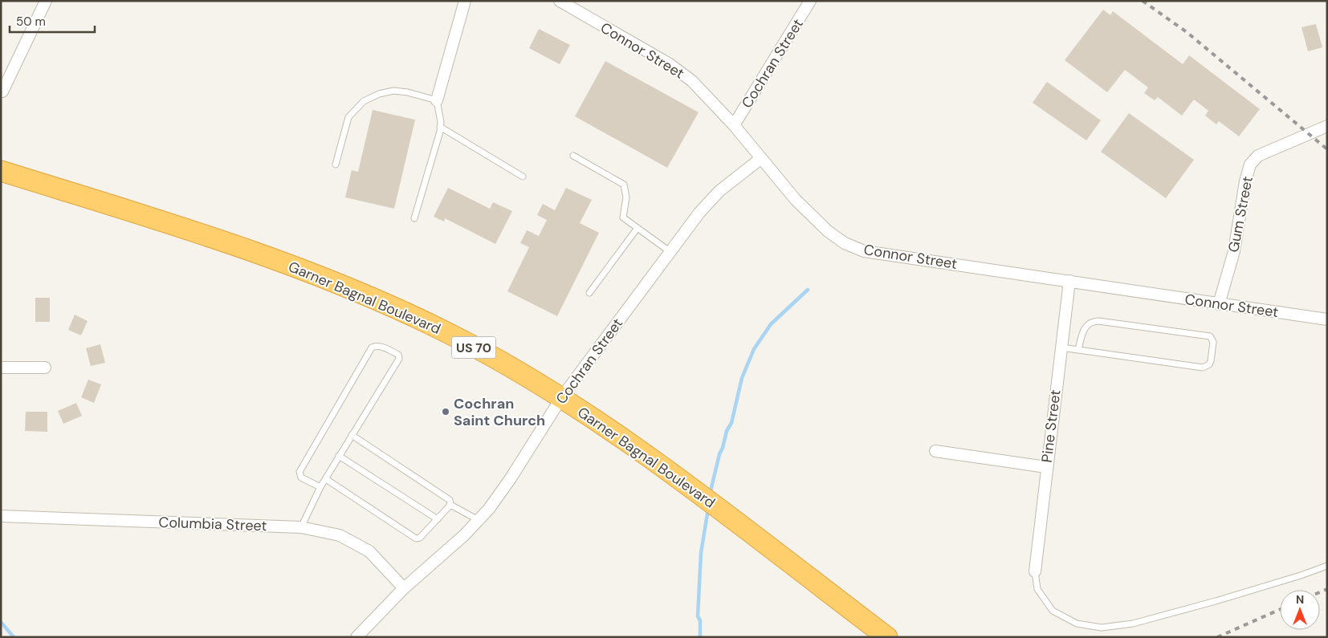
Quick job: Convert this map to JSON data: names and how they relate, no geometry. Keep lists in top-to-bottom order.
{
  "streets": {
    "highway": ["Garner Bagnal Boulevard", "US 70"],
    "street": [
      "Connor Street",
      "Cochran Street",
      "Gum Street",
      "Pine Street",
      "Columbia Street"
    ]
  },
  "crossings": [
    ["Connor Street", "Cochran Street"],
    ["Connor Street", "Gum Street"],
    ["Connor Street", "Pine Street"],
    ["Cochran Street", "Garner Bagnal Boulevard"],
    ["Cochran Street", "Columbia Street"]
  ],
  "places": ["Cochran Saint Church"],
  "scale_bar": "50 m",
  "north": "top"
}
